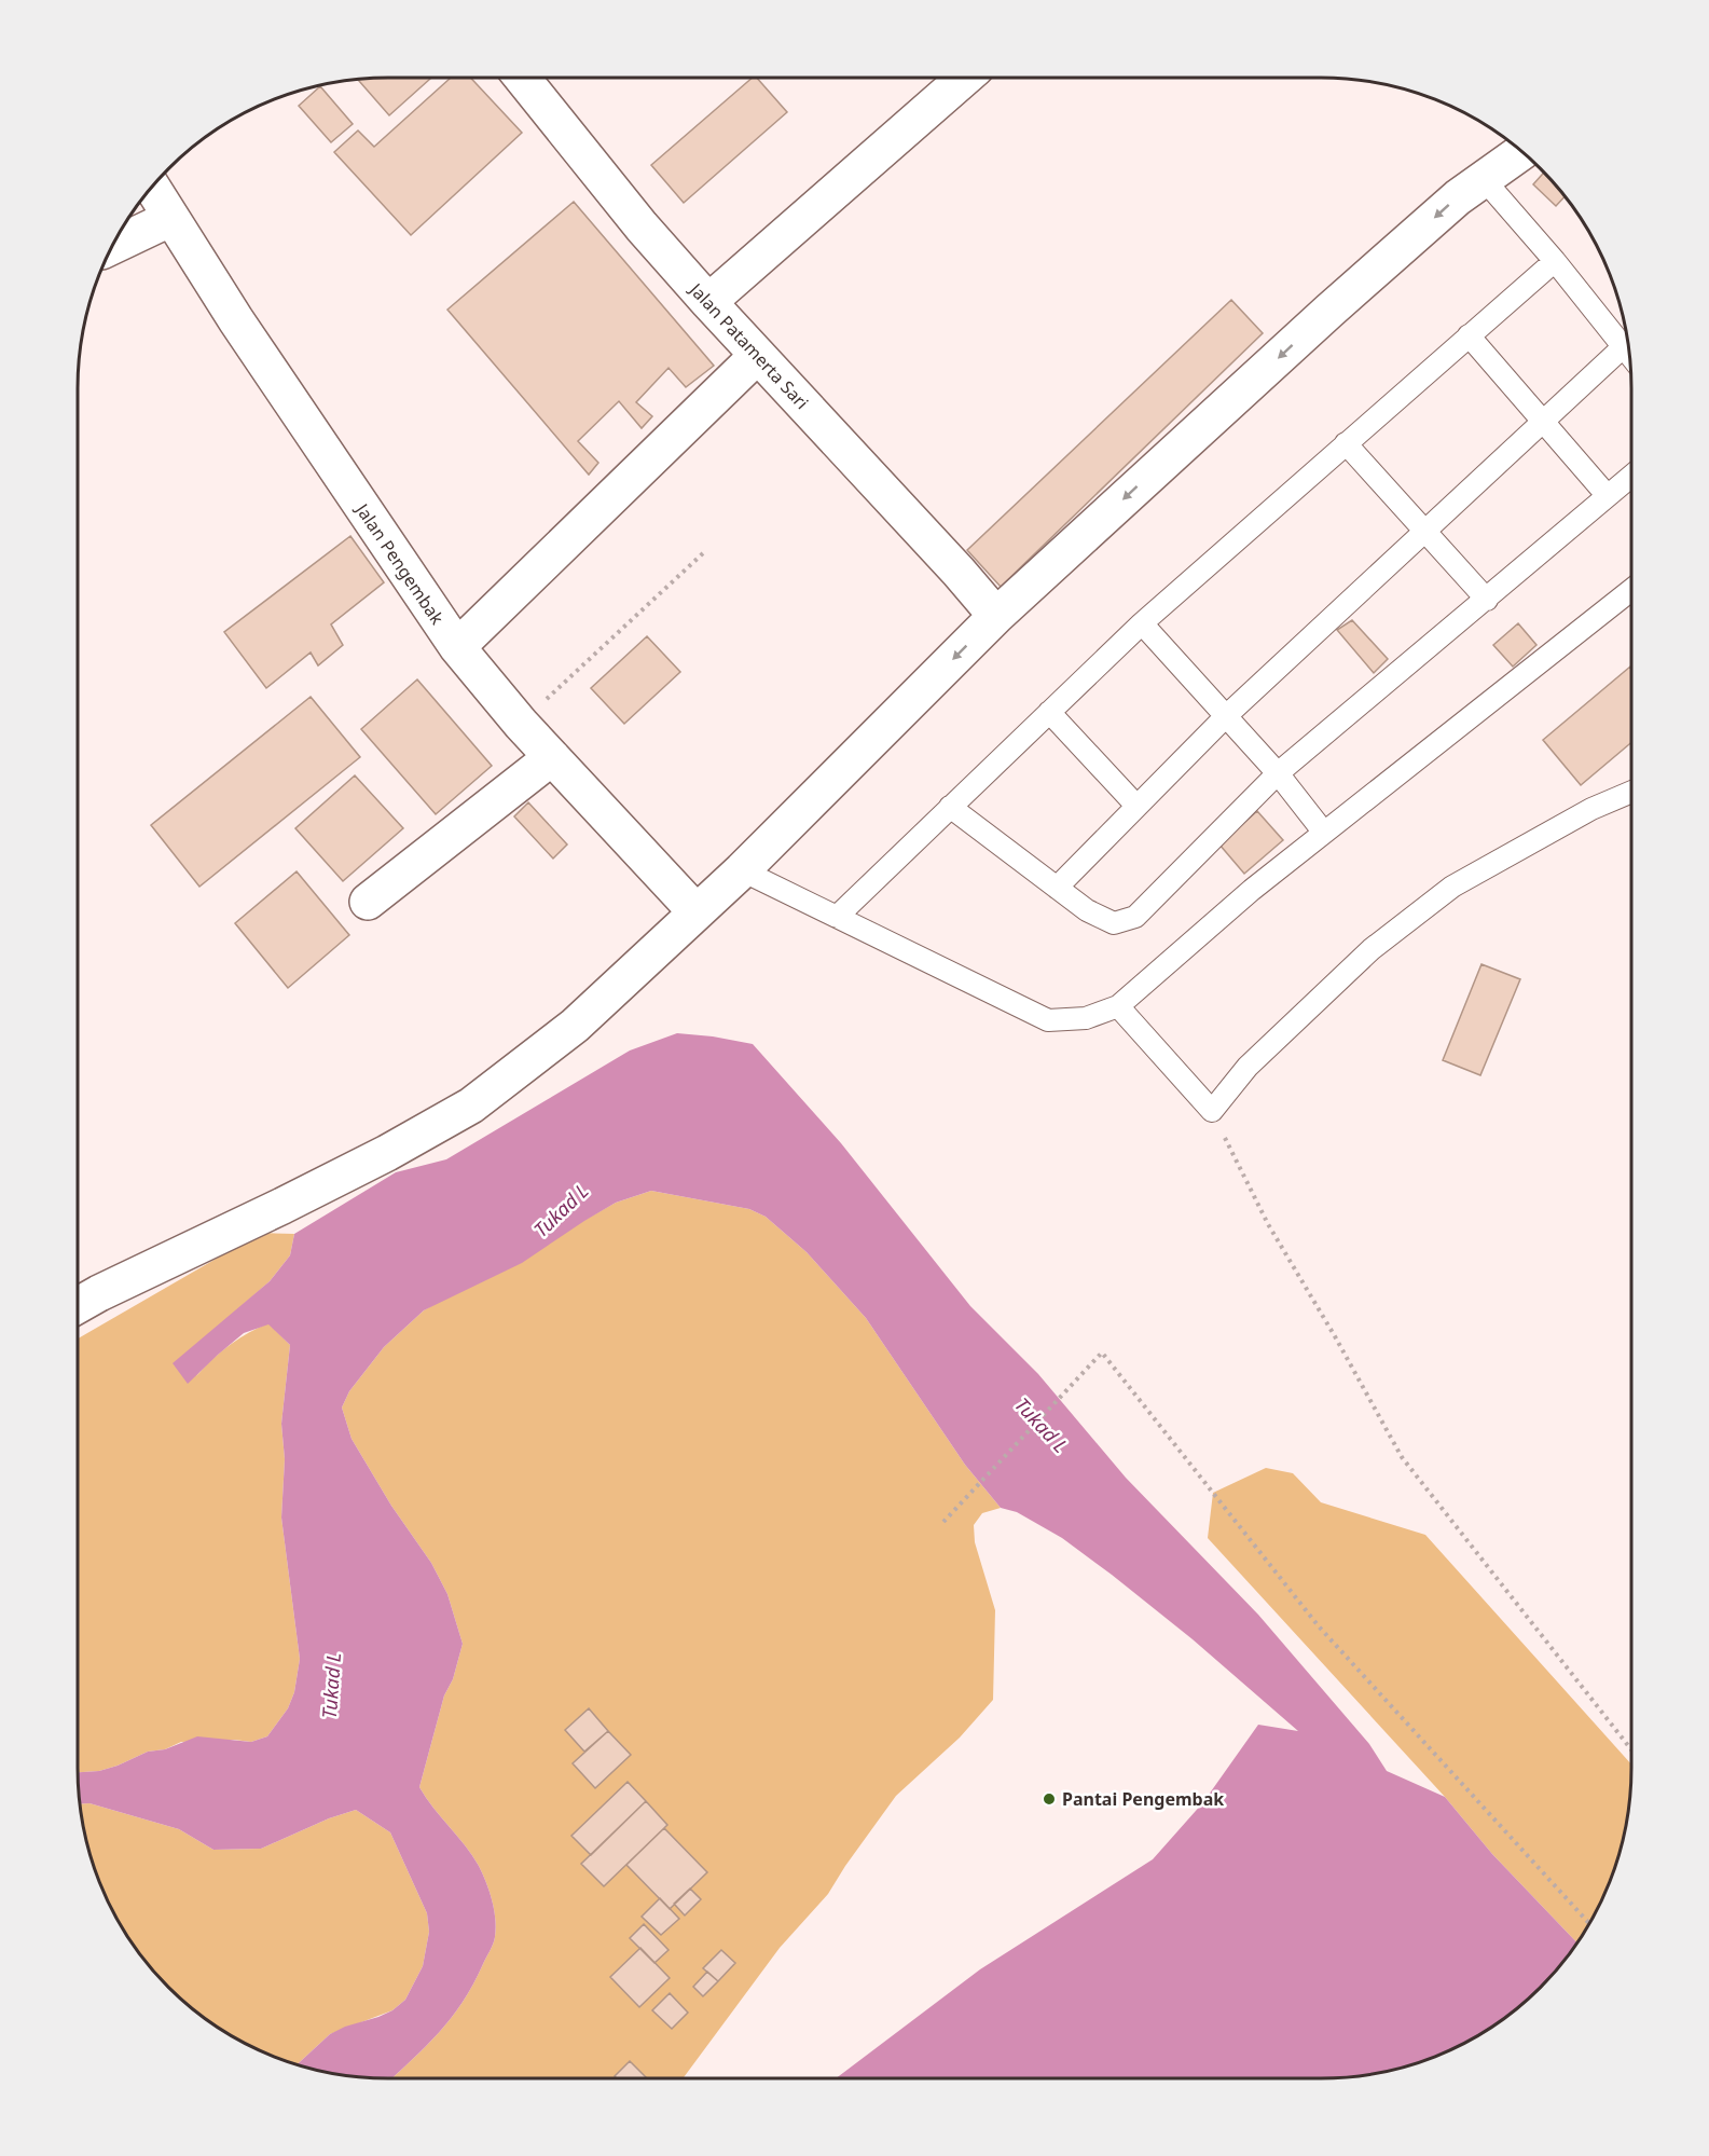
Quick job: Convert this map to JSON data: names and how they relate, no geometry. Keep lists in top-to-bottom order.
{
  "streets": {
    "street": ["Jalan Patamerta Sari", "Jalan Pengembak"]
  },
  "water": ["Tukad L"],
  "places": ["Pantai Pengembak"]
}
